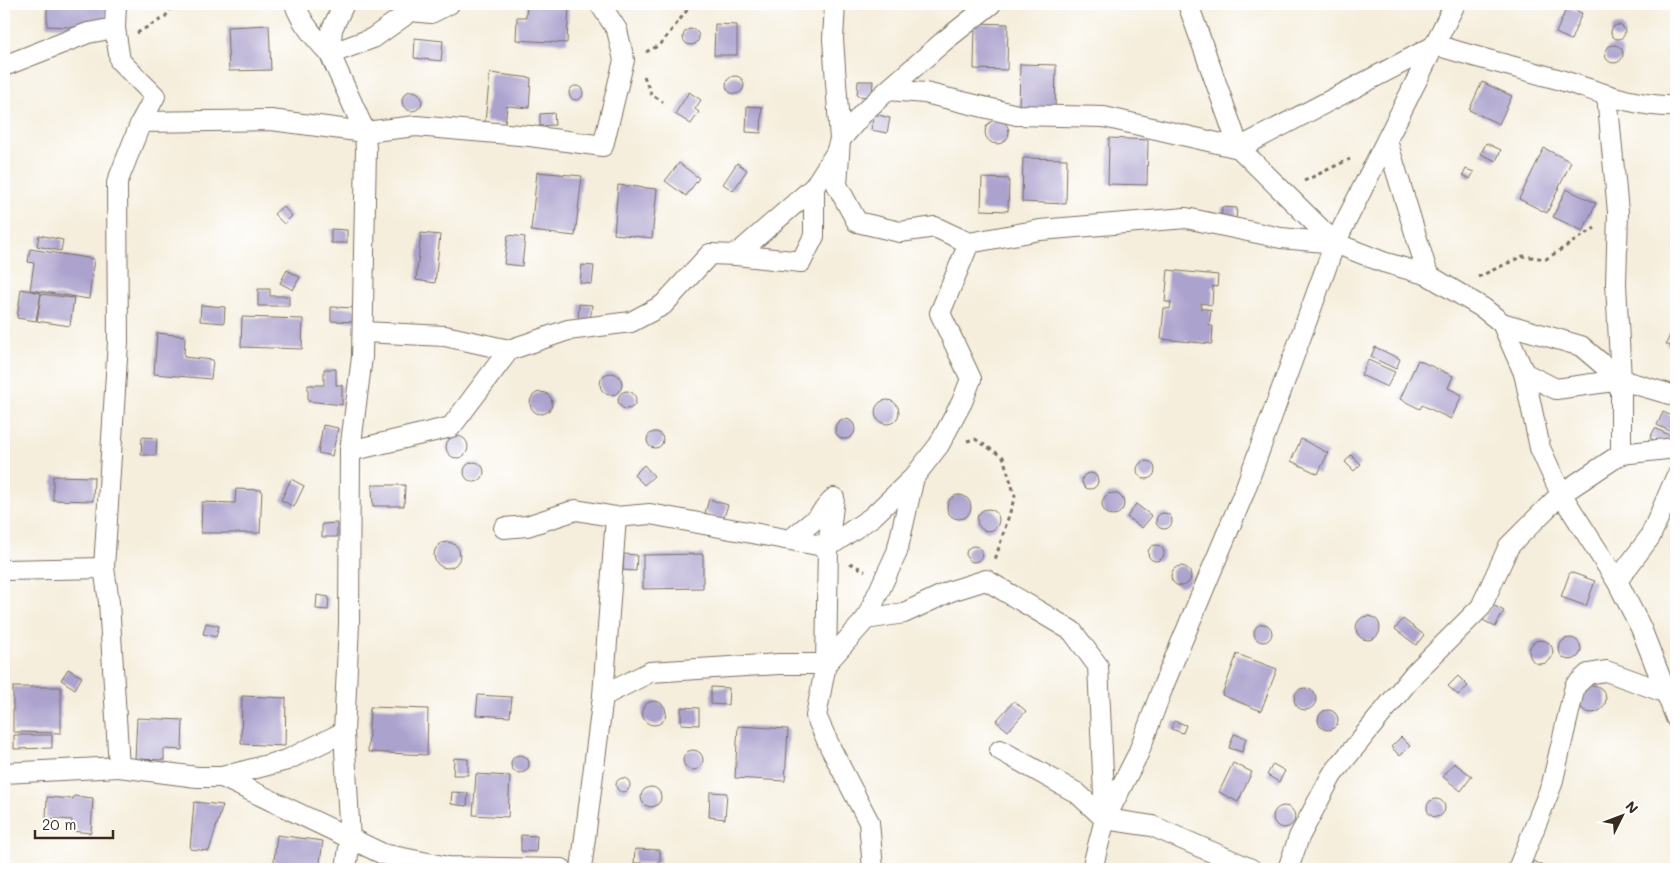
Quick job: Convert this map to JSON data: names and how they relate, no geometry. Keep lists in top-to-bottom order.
{
  "scale_bar": "20 m",
  "north": "top right"
}
